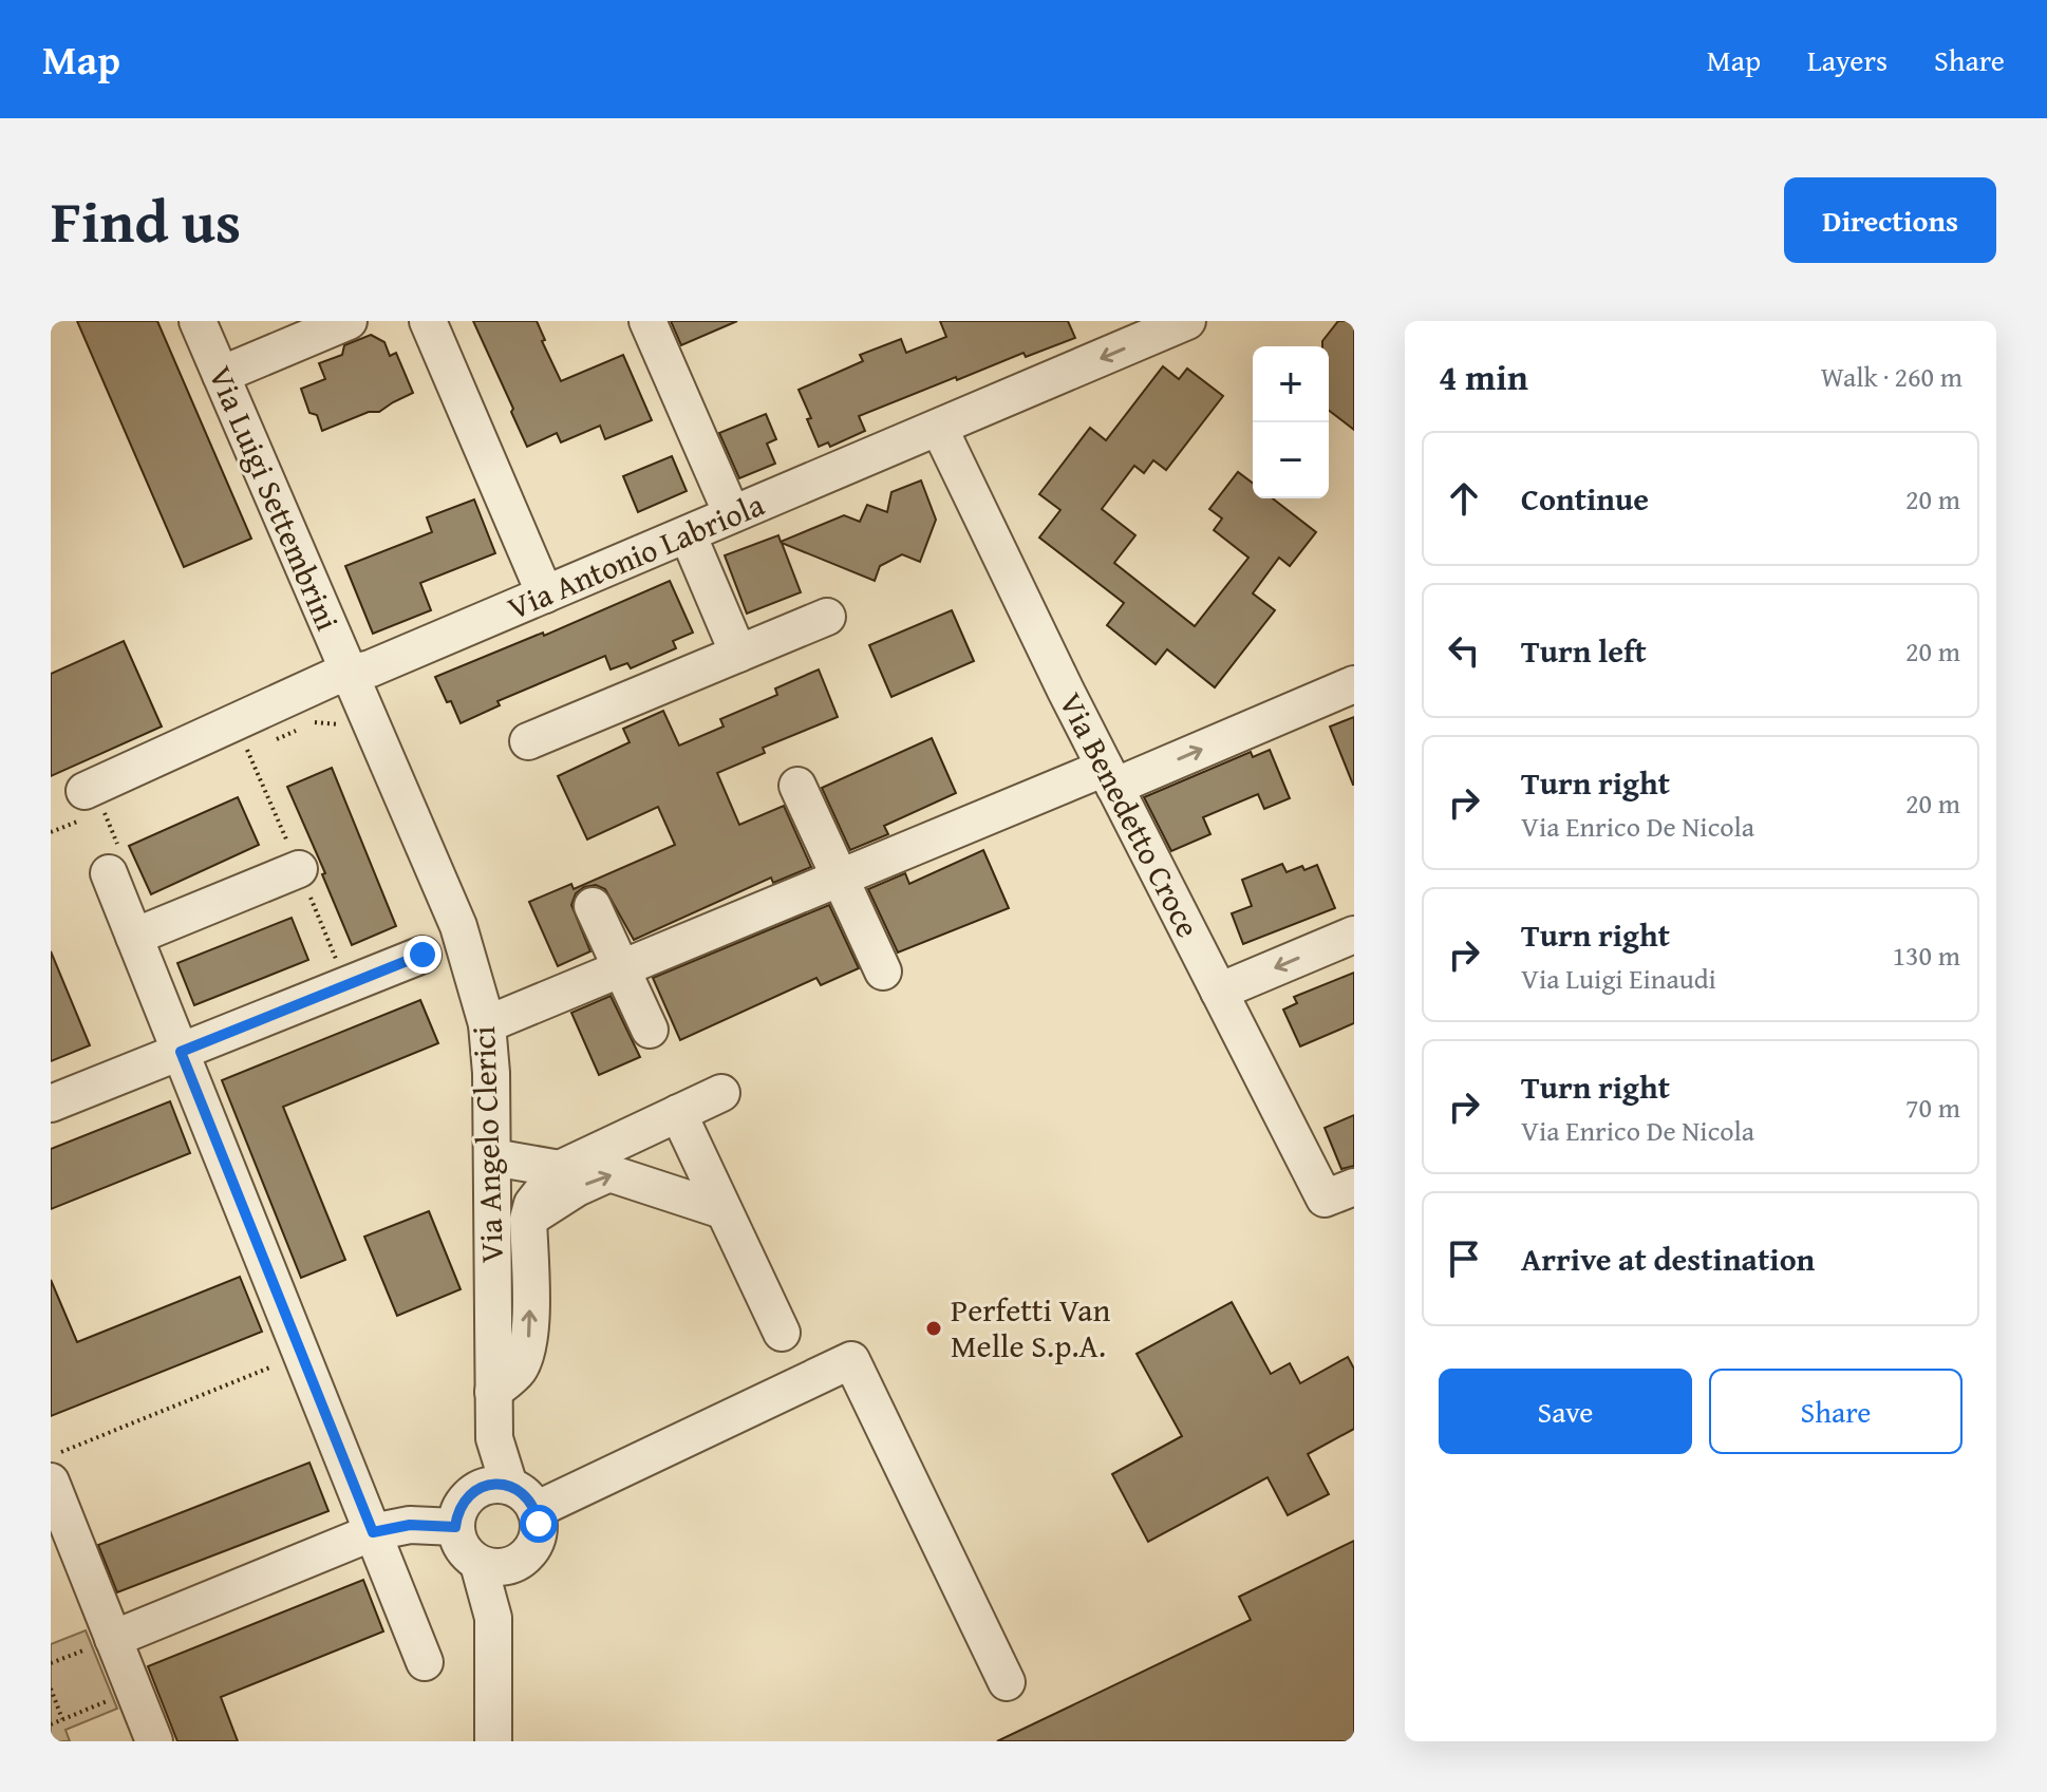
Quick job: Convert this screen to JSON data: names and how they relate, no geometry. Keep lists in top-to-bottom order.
{
  "streets": {
    "street": [
      "Via Luigi Settembrini",
      "Via Antonio Labriola",
      "Via Benedetto Croce",
      "Via Angelo Clerici"
    ]
  },
  "crossings": [
    ["Via Luigi Settembrini", "Via Antonio Labriola"],
    ["Via Luigi Settembrini", "Via Angelo Clerici"],
    ["Via Antonio Labriola", "Via Benedetto Croce"],
    ["Via Antonio Labriola", "Via Angelo Clerici"]
  ],
  "places": ["Perfetti Van Melle S.p.A."],
  "page": {
    "header": "Map",
    "nav": ["Map", "Layers", "Share"],
    "title": "Find us",
    "buttons": [
      "Directions",
      ["Save", "Share"]
    ],
    "heading": ["4 min", "Walk · 260 m"],
    "map_buttons": ["+", "−"],
    "list": [
      ["Continue", "20 m"],
      ["Turn left", "20 m"],
      ["Turn right", "Via Enrico De Nicola", "20 m"],
      ["Turn right", "Via Luigi Einaudi", "130 m"],
      ["Turn right", "Via Enrico De Nicola", "70 m"],
      "Arrive at destination"
    ]
  }
}
